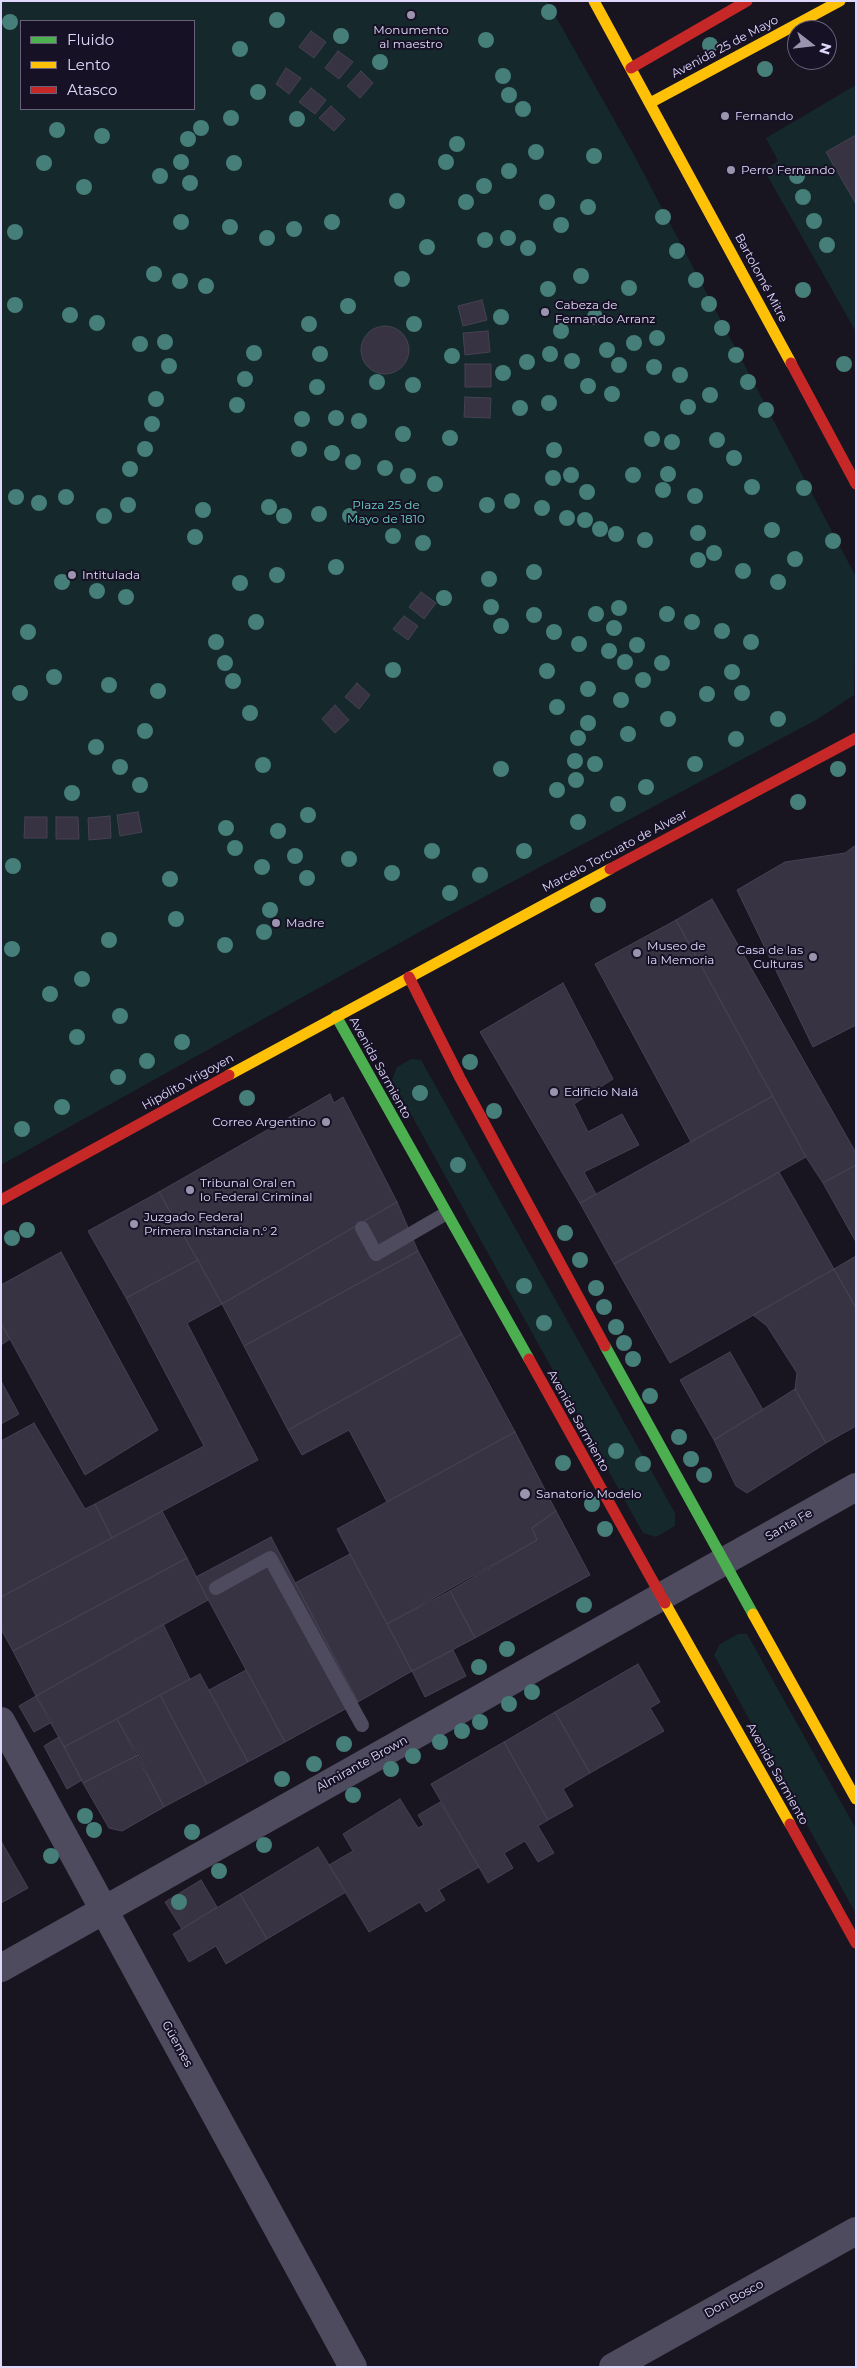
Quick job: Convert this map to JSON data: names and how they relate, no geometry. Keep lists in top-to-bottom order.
{
  "streets": {
    "main road": [
      "Avenida 25 de Mayo",
      "Bartolomé Mitre",
      "Marcelo Torcuato de Alvear",
      "Avenida Sarmiento",
      "Hipólito Yrigoyen"
    ],
    "street": [
      "Santa Fe",
      "Almirante Brown",
      "Güemes",
      "Don Bosco"
    ]
  },
  "crossings": [
    ["Avenida 25 de Mayo", "Bartolomé Mitre"],
    ["Marcelo Torcuato de Alvear", "Hipólito Yrigoyen"],
    ["Avenida Sarmiento", "Hipólito Yrigoyen"],
    ["Avenida Sarmiento", "Almirante Brown"],
    ["Santa Fe", "Almirante Brown"],
    ["Almirante Brown", "Güemes"]
  ],
  "parks": ["Plaza 25 de Mayo de 1810"],
  "places": [
    "Monumento al maestro",
    "Fernando",
    "Perro Fernando",
    "Cabeza de Fernando Arranz",
    "Intitulada",
    "Madre",
    "Museo de la Memoria",
    "Casa de las Culturas",
    "Edificio Nalá",
    "Correo Argentino",
    "Tribunal Oral en lo Federal Criminal",
    "Juzgado Federal Primera Instancia n.° 2",
    "Sanatorio Modelo"
  ],
  "legend": ["Fluido", "Lento", "Atasco"],
  "north": "right"
}
